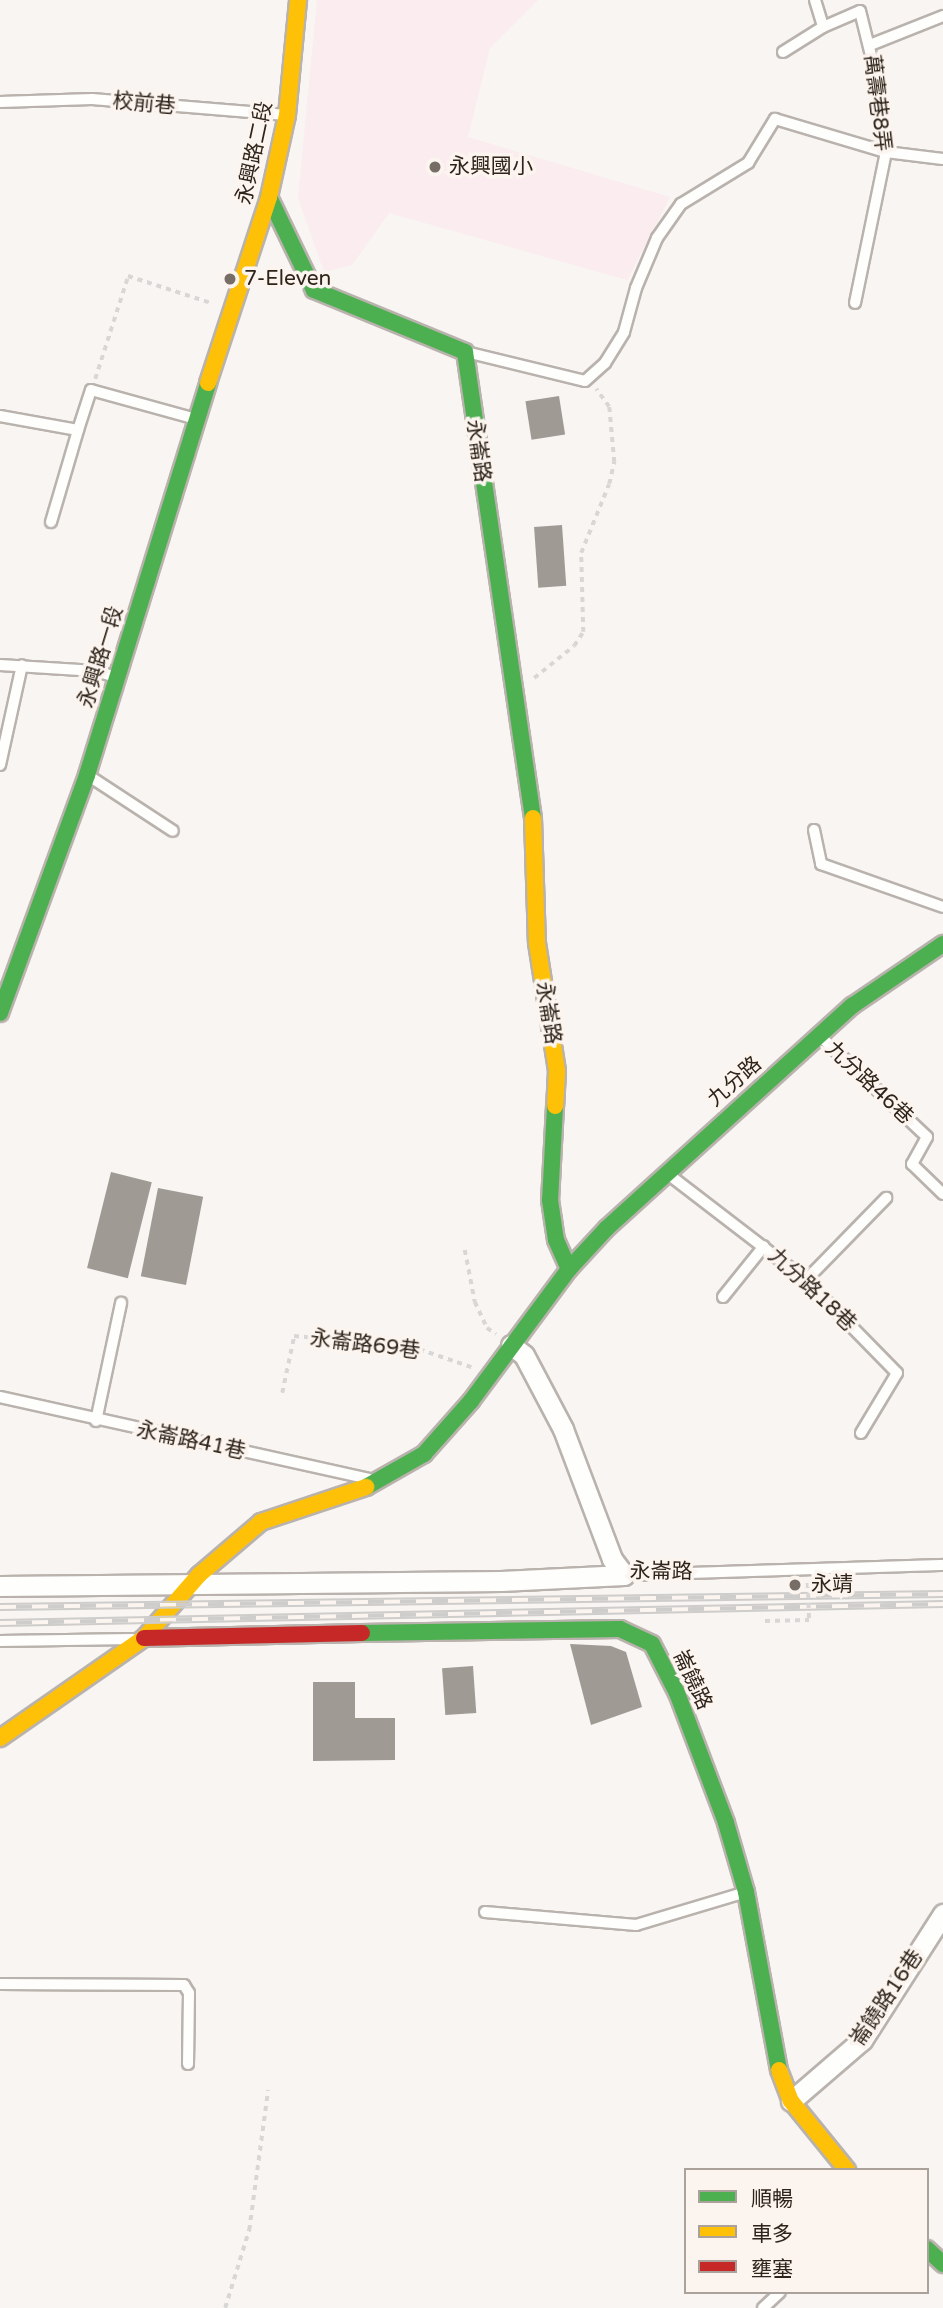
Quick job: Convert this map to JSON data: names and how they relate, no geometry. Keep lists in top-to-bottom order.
{
  "streets": {
    "street": [
      "永興路二段",
      "永崙路",
      "永興路一段",
      "九分路",
      "崙饒路",
      "崙饒路16巷"
    ],
    "lane": [
      "萬壽巷8弄",
      "校前巷",
      "九分路46巷",
      "九分路18巷",
      "永崙路41巷"
    ],
    "path": ["永崙路69巷"]
  },
  "crossings": [
    ["校前巷", "永興路二段"],
    ["永興路二段", "永興路一段"],
    ["永崙路", "九分路"],
    ["九分路", "九分路46巷"],
    ["九分路", "九分路18巷"],
    ["崙饒路", "崙饒路16巷"]
  ],
  "places": ["永興國小", "7-Eleven", "永靖"],
  "legend": ["順暢", "車多", "壅塞"]
}
